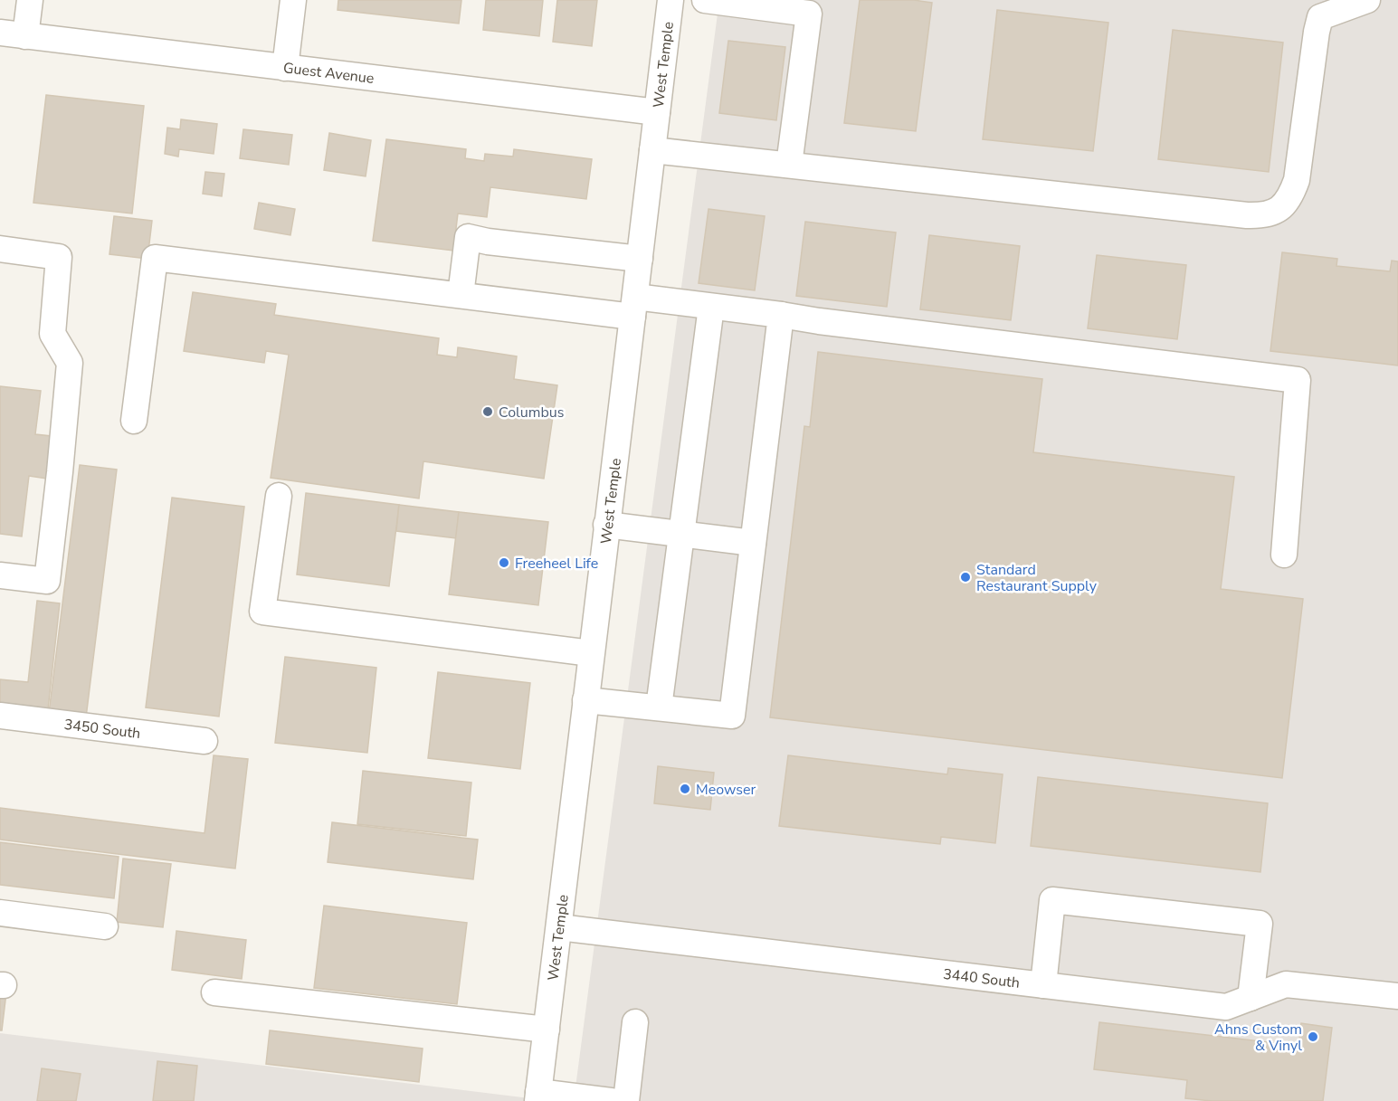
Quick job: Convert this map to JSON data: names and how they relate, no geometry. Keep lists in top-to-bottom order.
{
  "streets": {
    "street": [
      "West Temple",
      "Guest Avenue",
      "3450 South",
      "3440 South"
    ]
  },
  "crossings": [
    ["West Temple", "Guest Avenue"],
    ["West Temple", "3440 South"]
  ],
  "places": [
    "Columbus",
    "Freeheel Life",
    "Standard Restaurant Supply",
    "Meowser",
    "Ahns Custom & Vinyl"
  ]
}
